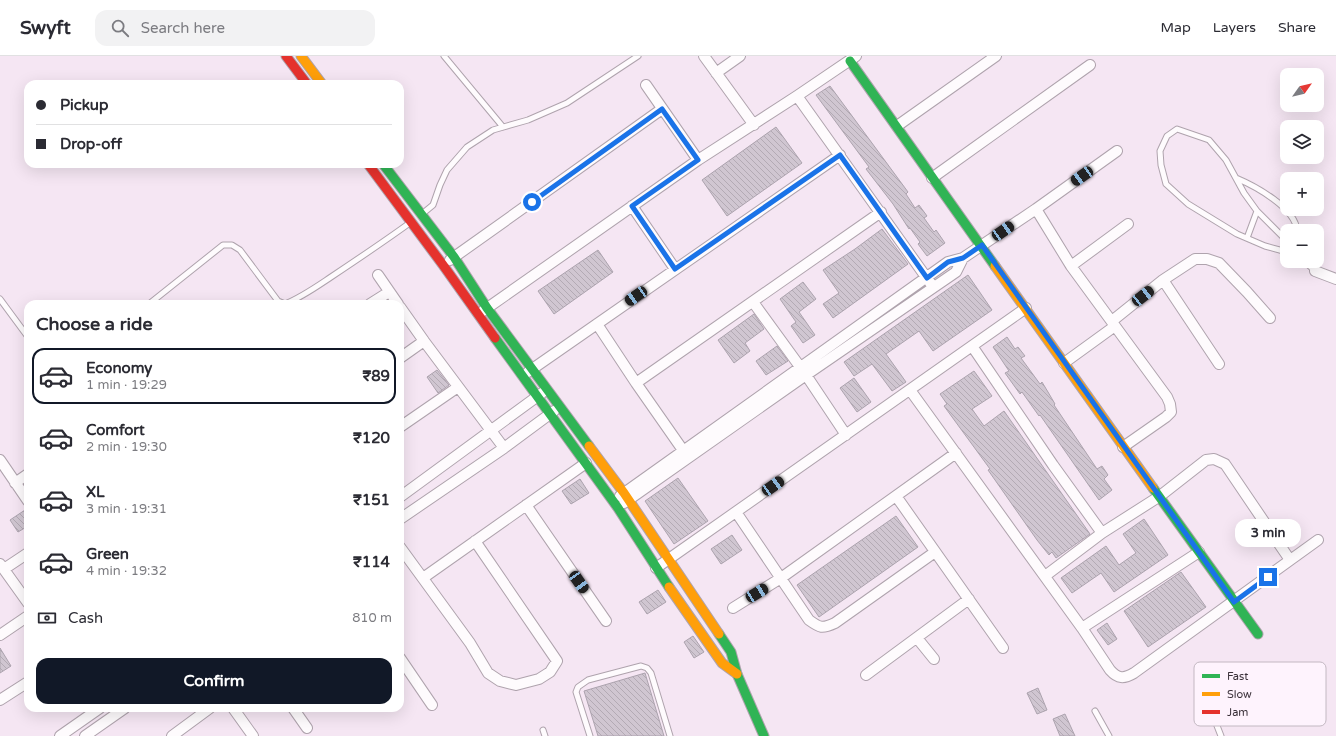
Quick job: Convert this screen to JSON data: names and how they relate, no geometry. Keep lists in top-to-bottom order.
{
  "legend": ["Fast", "Slow", "Jam"],
  "north": "top right",
  "page": {
    "header": "Swyft",
    "search": "Search here",
    "nav": ["Map", "Layers", "Share"],
    "map_buttons": ["+", "−"],
    "banner": ["Pickup", "Drop-off"],
    "heading": "Choose a ride",
    "list": [
      {
        "name": "Economy",
        "note": "1 min · 19:29",
        "value": "₹89"
      },
      {
        "name": "Comfort",
        "note": "2 min · 19:30",
        "value": "₹120"
      },
      {
        "name": "XL",
        "note": "3 min · 19:31",
        "value": "₹151"
      },
      {
        "name": "Green",
        "note": "4 min · 19:32",
        "value": "₹114"
      }
    ],
    "bubble": "3 min",
    "pay": ["Cash", "810 m"],
    "buttons": "Confirm"
  }
}
